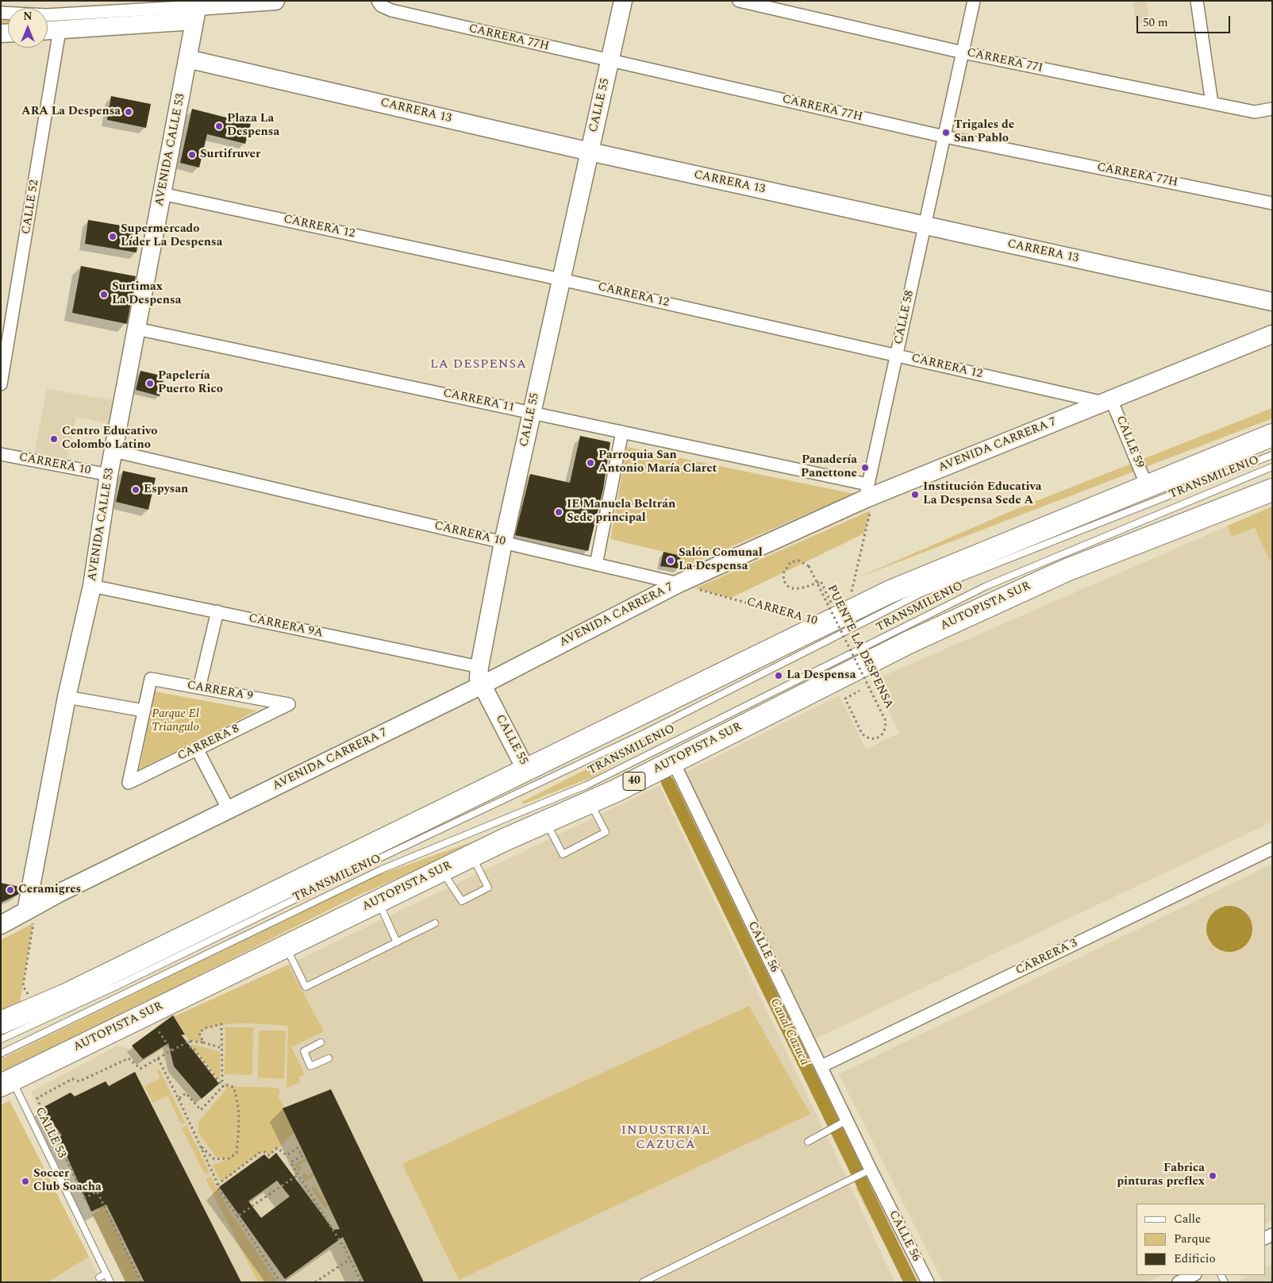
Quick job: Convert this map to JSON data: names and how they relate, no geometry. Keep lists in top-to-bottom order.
{
  "streets": {
    "highway": ["AUTOPISTA SUR", "40"],
    "street": [
      "CARRERA 77H",
      "CARRERA 77I",
      "CALLE 55",
      "CARRERA 13",
      "AVENIDA CALLE 53",
      "CALLE 52",
      "CARRERA 12",
      "CALLE 58",
      "CARRERA 11",
      "CALLE 59",
      "AVENIDA CARRERA 7",
      "CARRERA 10",
      "CARRERA 9A",
      "CARRERA 9",
      "CARRERA 8",
      "CALLE 56",
      "CARRERA 3"
    ],
    "lane": ["TRANSMILENIO", "CALLE 53"],
    "path": ["PUENTE LA DESPENSA"]
  },
  "crossings": [
    ["CARRERA 77H", "CALLE 55"],
    ["CARRERA 77H", "CALLE 58"],
    ["CARRERA 77I", "CALLE 58"],
    ["CALLE 55", "CARRERA 13"],
    ["CALLE 55", "CARRERA 12"],
    ["CALLE 55", "CARRERA 11"],
    ["CALLE 55", "AVENIDA CARRERA 7"],
    ["CALLE 55", "CARRERA 10"],
    ["CALLE 55", "CARRERA 9A"],
    ["CARRERA 13", "AVENIDA CALLE 53"],
    ["CARRERA 13", "CALLE 58"],
    ["AVENIDA CALLE 53", "CARRERA 12"],
    ["AVENIDA CALLE 53", "CARRERA 11"],
    ["AVENIDA CALLE 53", "AVENIDA CARRERA 7"],
    ["AVENIDA CALLE 53", "CARRERA 10"],
    ["AVENIDA CALLE 53", "CARRERA 9A"],
    ["CARRERA 12", "CALLE 58"],
    ["CARRERA 12", "CALLE 59"],
    ["CARRERA 12", "AVENIDA CARRERA 7"],
    ["CALLE 58", "CARRERA 11"],
    ["CALLE 58", "AVENIDA CARRERA 7"],
    ["CARRERA 11", "AVENIDA CARRERA 7"],
    ["CALLE 59", "AVENIDA CARRERA 7"],
    ["AVENIDA CARRERA 7", "CARRERA 10"],
    ["CARRERA 10", "PUENTE LA DESPENSA"],
    ["AUTOPISTA SUR", "CALLE 56"],
    ["AUTOPISTA SUR", "CALLE 53"],
    ["CARRERA 9", "CARRERA 8"],
    ["CALLE 56", "CARRERA 3"]
  ],
  "districts": ["LA DESPENSA", "INDUSTRIAL CAZUCÁ"],
  "water": ["Canal Cazucá"],
  "parks": ["Parque El Triangulo"],
  "places": [
    "ARA La Despensa",
    "Plaza La Despensa",
    "Trigales de San Pablo",
    "Surtifruver",
    "Supermercado Líder La Despensa",
    "Surtimax La Despensa",
    "Papelería Puerto Rico",
    "Centro Educativo Colombo Latino",
    "Parroquia San Antonio María Claret",
    "Panadería Panettone",
    "Espysan",
    "Institución Educativa La Despensa Sede A",
    "IE Manuela Beltrán Sede principal",
    "Salón Comunal La Despensa",
    "La Despensa",
    "Ceramigres",
    "Fabrica pinturas preflex",
    "Soccer Club Soacha"
  ],
  "legend": ["Calle", "Parque", "Edificio"],
  "scale_bar": "50 m",
  "north": "top"
}
